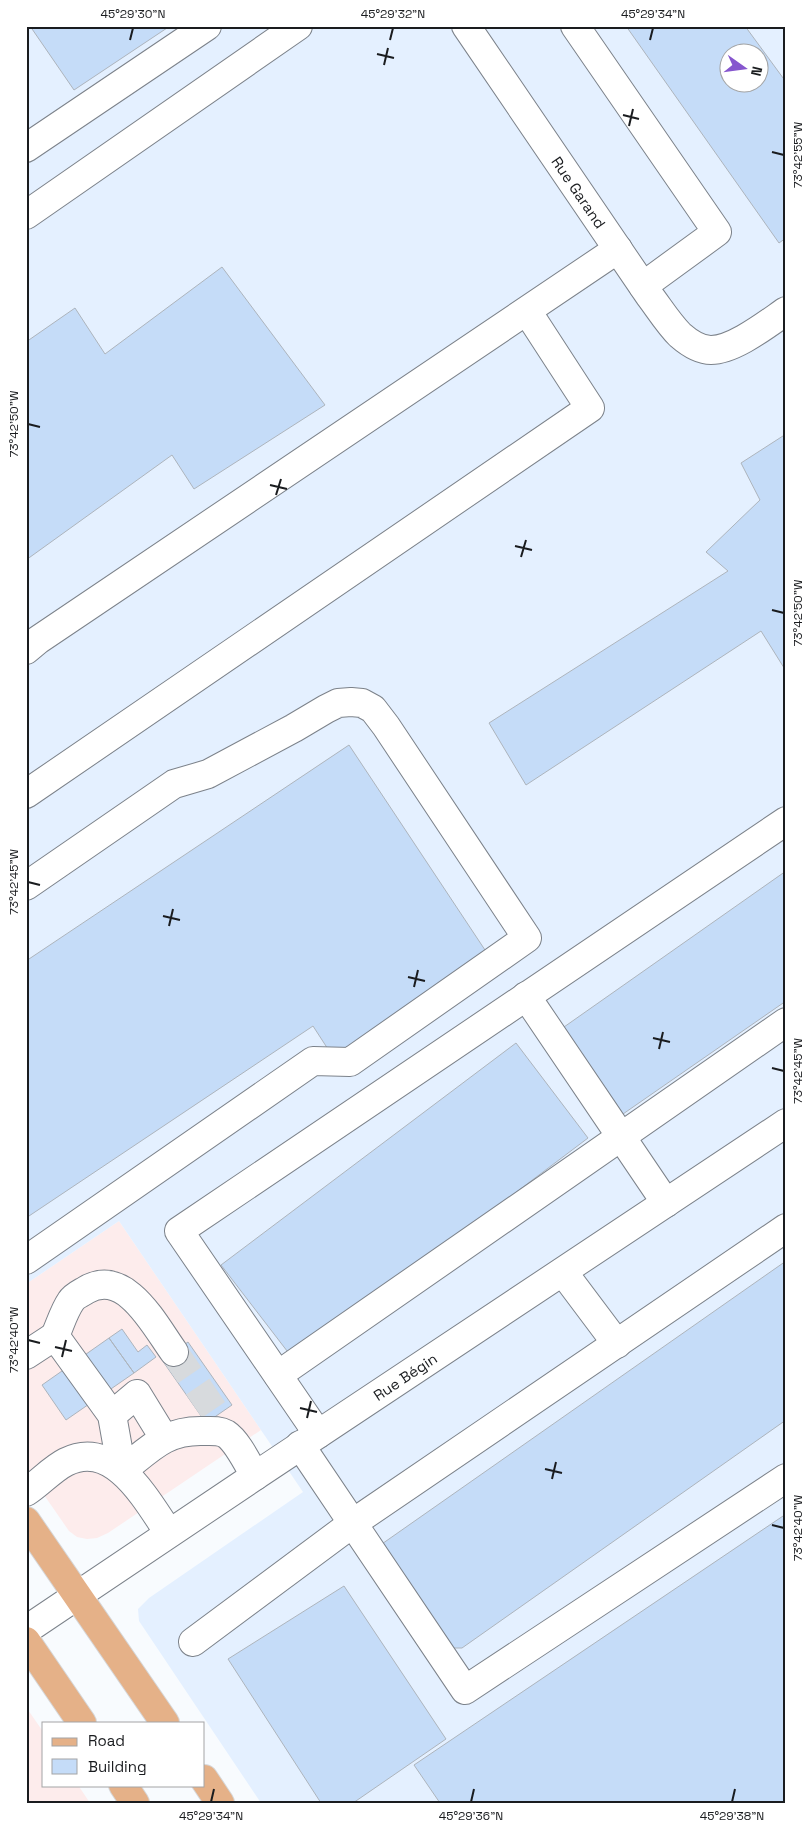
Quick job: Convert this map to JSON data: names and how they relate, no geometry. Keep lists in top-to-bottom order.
{
  "streets": {
    "street": ["Rue Garand", "Rue Bégin"]
  },
  "legend": ["Road", "Building"],
  "north": "right",
  "coordinates": [
    "45°29'30\"N",
    "45°29'32\"N",
    "45°29'34\"N",
    "73°42'55\"W",
    "73°42'50\"W",
    "73°42'45\"W",
    "73°42'40\"W",
    "45°29'36\"N",
    "45°29'38\"N"
  ]
}
